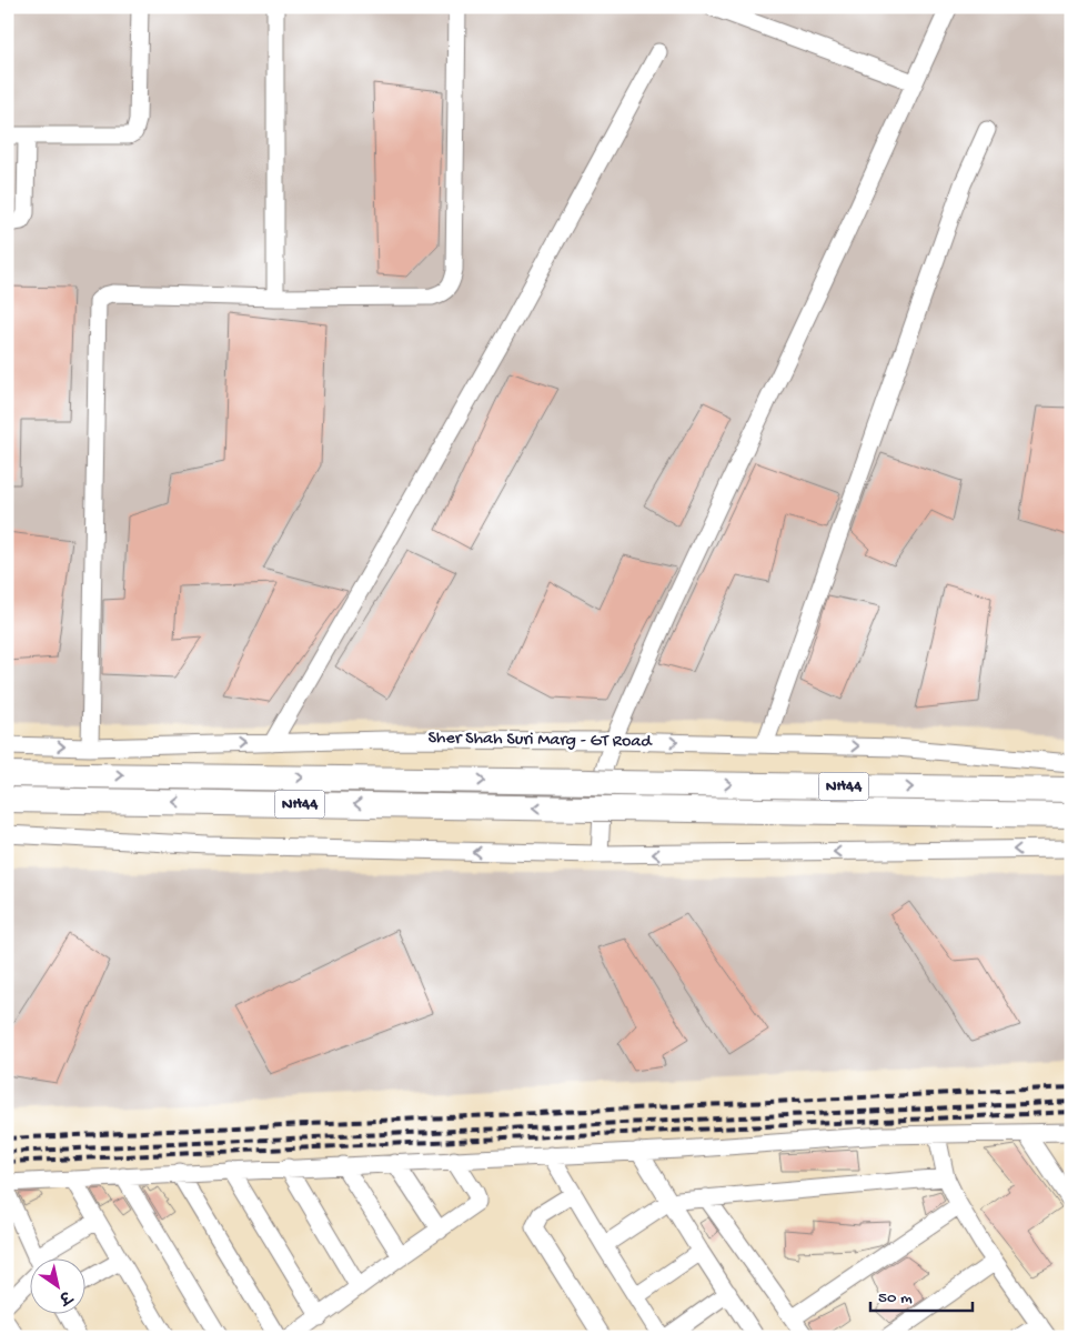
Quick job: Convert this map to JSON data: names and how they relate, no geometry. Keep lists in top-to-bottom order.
{
  "streets": {
    "highway": ["NH44"],
    "street": ["Sher Shah Suri Marg - GT Road"]
  },
  "scale_bar": "50 m",
  "north": "bottom right"
}
